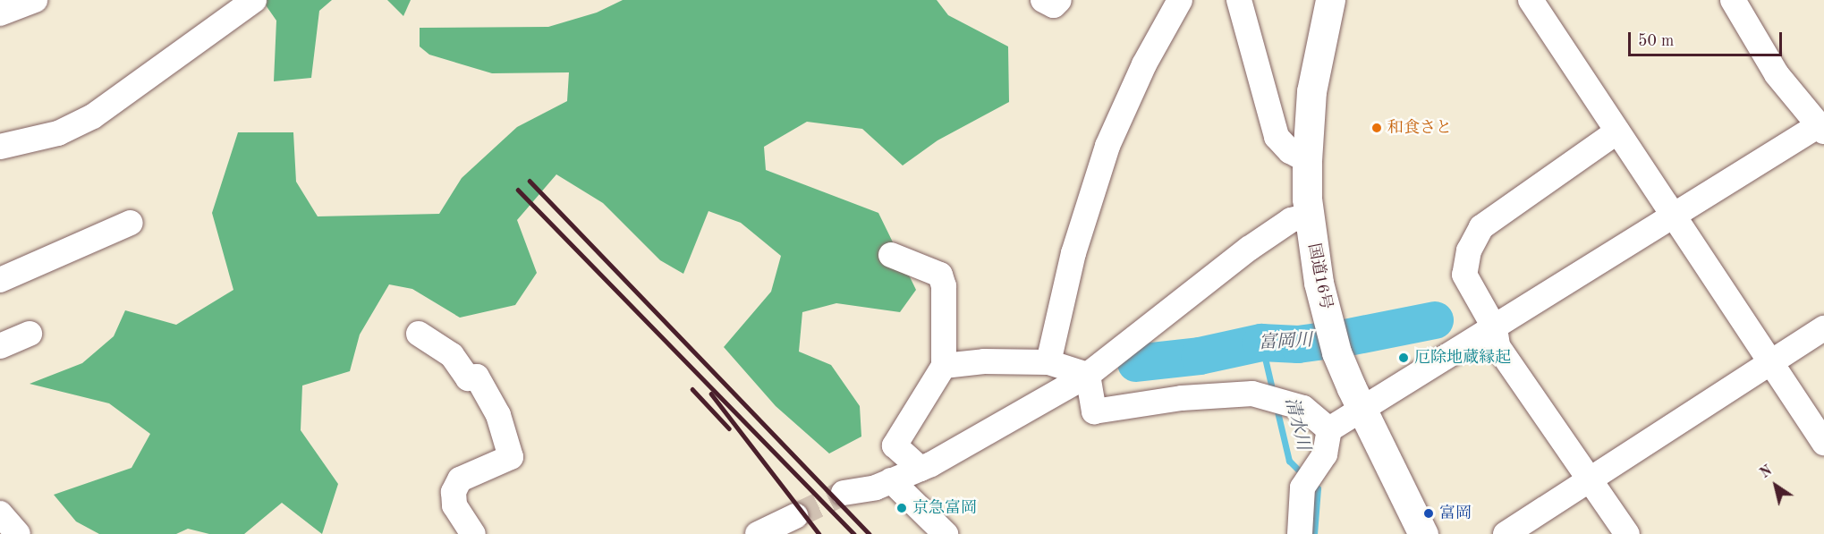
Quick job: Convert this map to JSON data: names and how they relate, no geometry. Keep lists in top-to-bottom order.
{
  "streets": {
    "highway": ["国道16号"]
  },
  "water": ["富岡川", "清水川"],
  "places": [
    "和食さと",
    "厄除地蔵縁起",
    "京急富岡",
    "富岡"
  ],
  "scale_bar": "50 m",
  "north": "top left"
}
